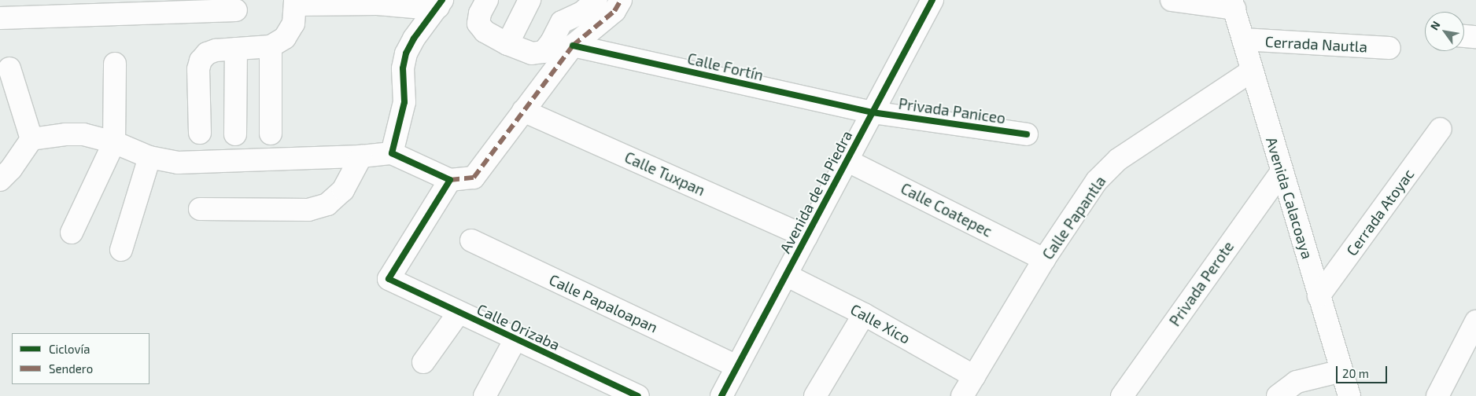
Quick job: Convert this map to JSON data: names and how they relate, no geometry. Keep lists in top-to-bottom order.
{
  "streets": {
    "street": [
      "Cerrada Nautla",
      "Calle Fortín",
      "Privada Paniceo",
      "Calle Tuxpan",
      "Avenida de la Piedra",
      "Avenida Calacoaya",
      "Calle Coatepec",
      "Cerrada Atoyac",
      "Calle Papantla",
      "Privada Perote",
      "Calle Papaloapan",
      "Calle Xico",
      "Calle Orizaba"
    ]
  },
  "crossings": [
    ["Cerrada Nautla", "Avenida Calacoaya"],
    ["Calle Fortín", "Privada Paniceo"],
    ["Calle Fortín", "Avenida de la Piedra"],
    ["Privada Paniceo", "Avenida de la Piedra"],
    ["Calle Tuxpan", "Avenida de la Piedra"],
    ["Avenida de la Piedra", "Calle Coatepec"],
    ["Avenida de la Piedra", "Calle Papaloapan"],
    ["Avenida de la Piedra", "Calle Xico"],
    ["Avenida Calacoaya", "Cerrada Atoyac"],
    ["Avenida Calacoaya", "Calle Papantla"],
    ["Avenida Calacoaya", "Privada Perote"],
    ["Calle Coatepec", "Calle Papantla"],
    ["Calle Papantla", "Calle Xico"]
  ],
  "legend": ["Ciclovía", "Sendero"],
  "scale_bar": "20 m",
  "north": "top left"
}
